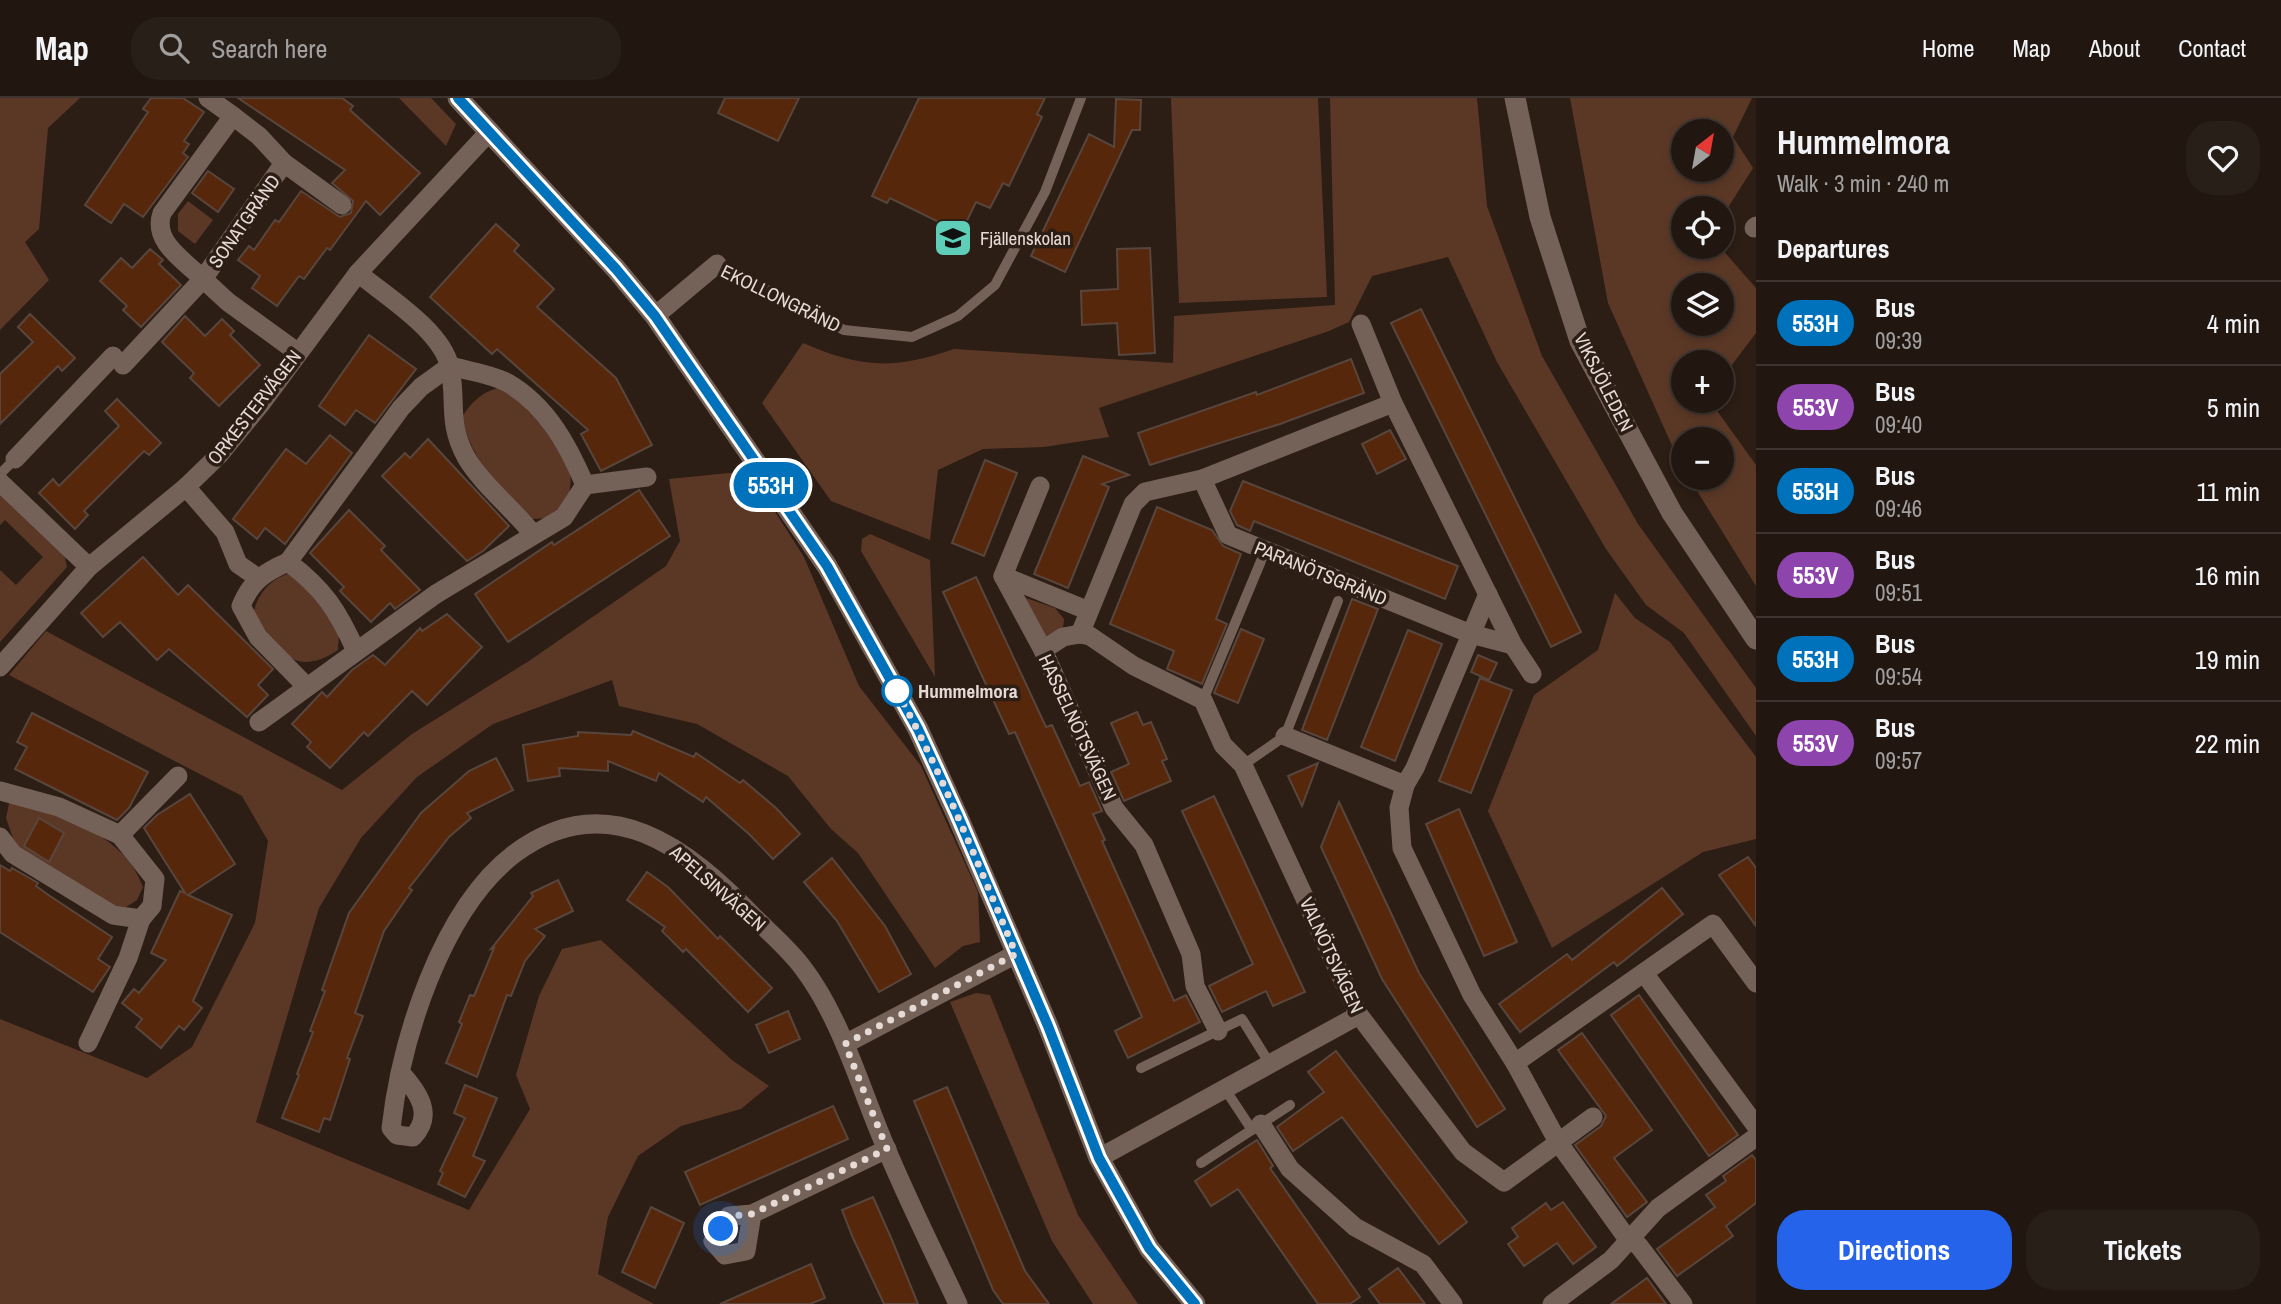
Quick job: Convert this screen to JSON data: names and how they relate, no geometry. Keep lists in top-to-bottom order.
{
  "streets": {
    "street": [
      "SONATGRÄND",
      "EKOLLONGRÄND",
      "VIKSJÖLEDEN",
      "ORKESTERVÄGEN",
      "PARANÖTSGRÄND",
      "HASSELNÖTSVÄGEN",
      "APELSINVÄGEN",
      "VALNÖTSVÄGEN"
    ]
  },
  "crossings": [
    ["SONATGRÄND", "ORKESTERVÄGEN"],
    ["PARANÖTSGRÄND", "VALNÖTSVÄGEN"]
  ],
  "places": {
    "school or university": ["Fjällenskolan"],
    "other": ["Hummelmora"]
  },
  "lines": ["bus line 553H"],
  "north": "top right",
  "page": {
    "header": "Map",
    "search": "Search here",
    "nav": [
      "Home",
      "Map",
      "About",
      "Contact"
    ],
    "on_map": "553H",
    "heading": [
      ["Hummelmora", "Walk · 3 min · 240 m"],
      "Departures"
    ],
    "map_buttons": ["+", "−"],
    "list": [
      {
        "mark": "553H",
        "name": "Bus",
        "note": "09:39",
        "value": "4 min"
      },
      {
        "mark": "553V",
        "name": "Bus",
        "note": "09:40",
        "value": "5 min"
      },
      {
        "mark": "553H",
        "name": "Bus",
        "note": "09:46",
        "value": "11 min"
      },
      {
        "mark": "553V",
        "name": "Bus",
        "note": "09:51",
        "value": "16 min"
      },
      {
        "mark": "553H",
        "name": "Bus",
        "note": "09:54",
        "value": "19 min"
      },
      {
        "mark": "553V",
        "name": "Bus",
        "note": "09:57",
        "value": "22 min"
      }
    ],
    "buttons": ["Directions", "Tickets"]
  }
}
